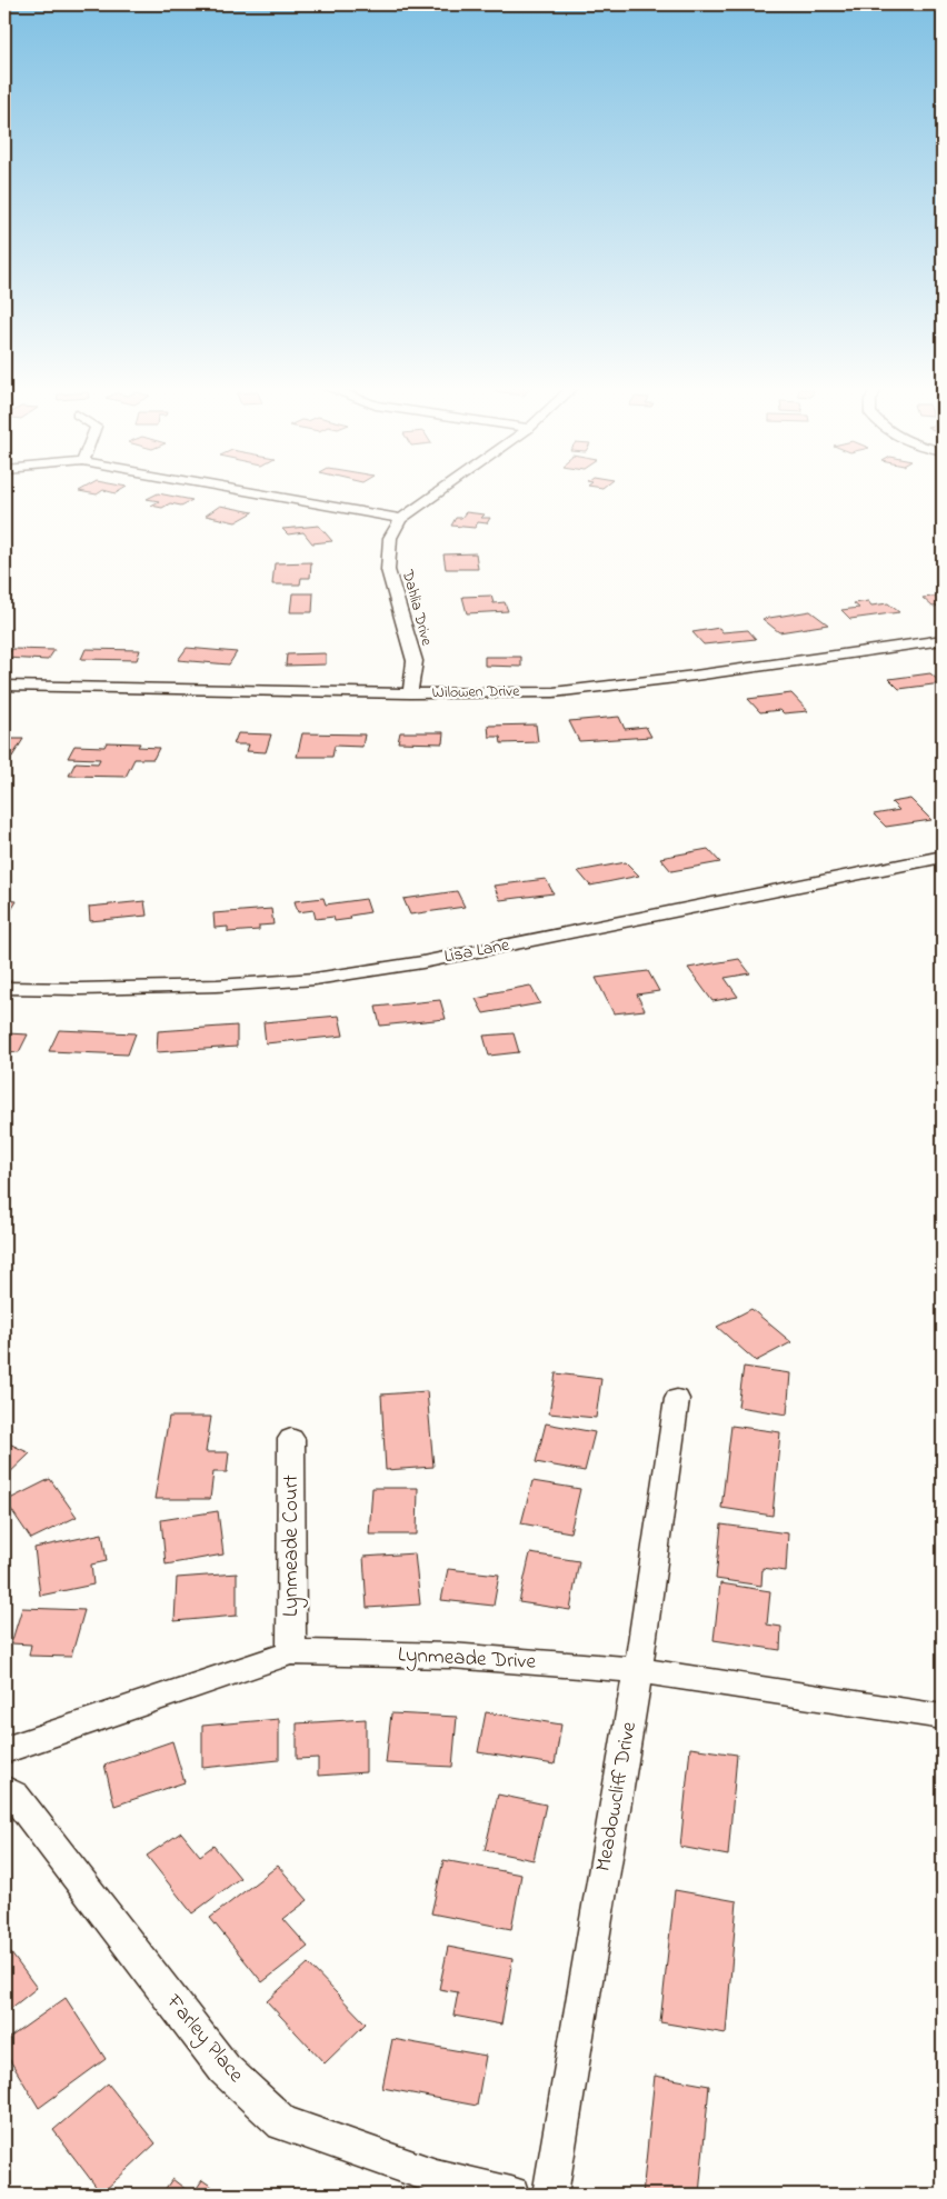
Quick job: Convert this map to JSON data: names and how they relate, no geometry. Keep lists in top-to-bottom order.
{
  "streets": {
    "street": [
      "Dahlia Drive",
      "Wilowen Drive",
      "Lisa Lane",
      "Lynmeade Court",
      "Lynmeade Drive",
      "Meadowcliff Drive",
      "Farley Place"
    ]
  },
  "crossings": [
    ["Dahlia Drive", "Wilowen Drive"],
    ["Lynmeade Court", "Lynmeade Drive"],
    ["Lynmeade Drive", "Meadowcliff Drive"]
  ]
}
